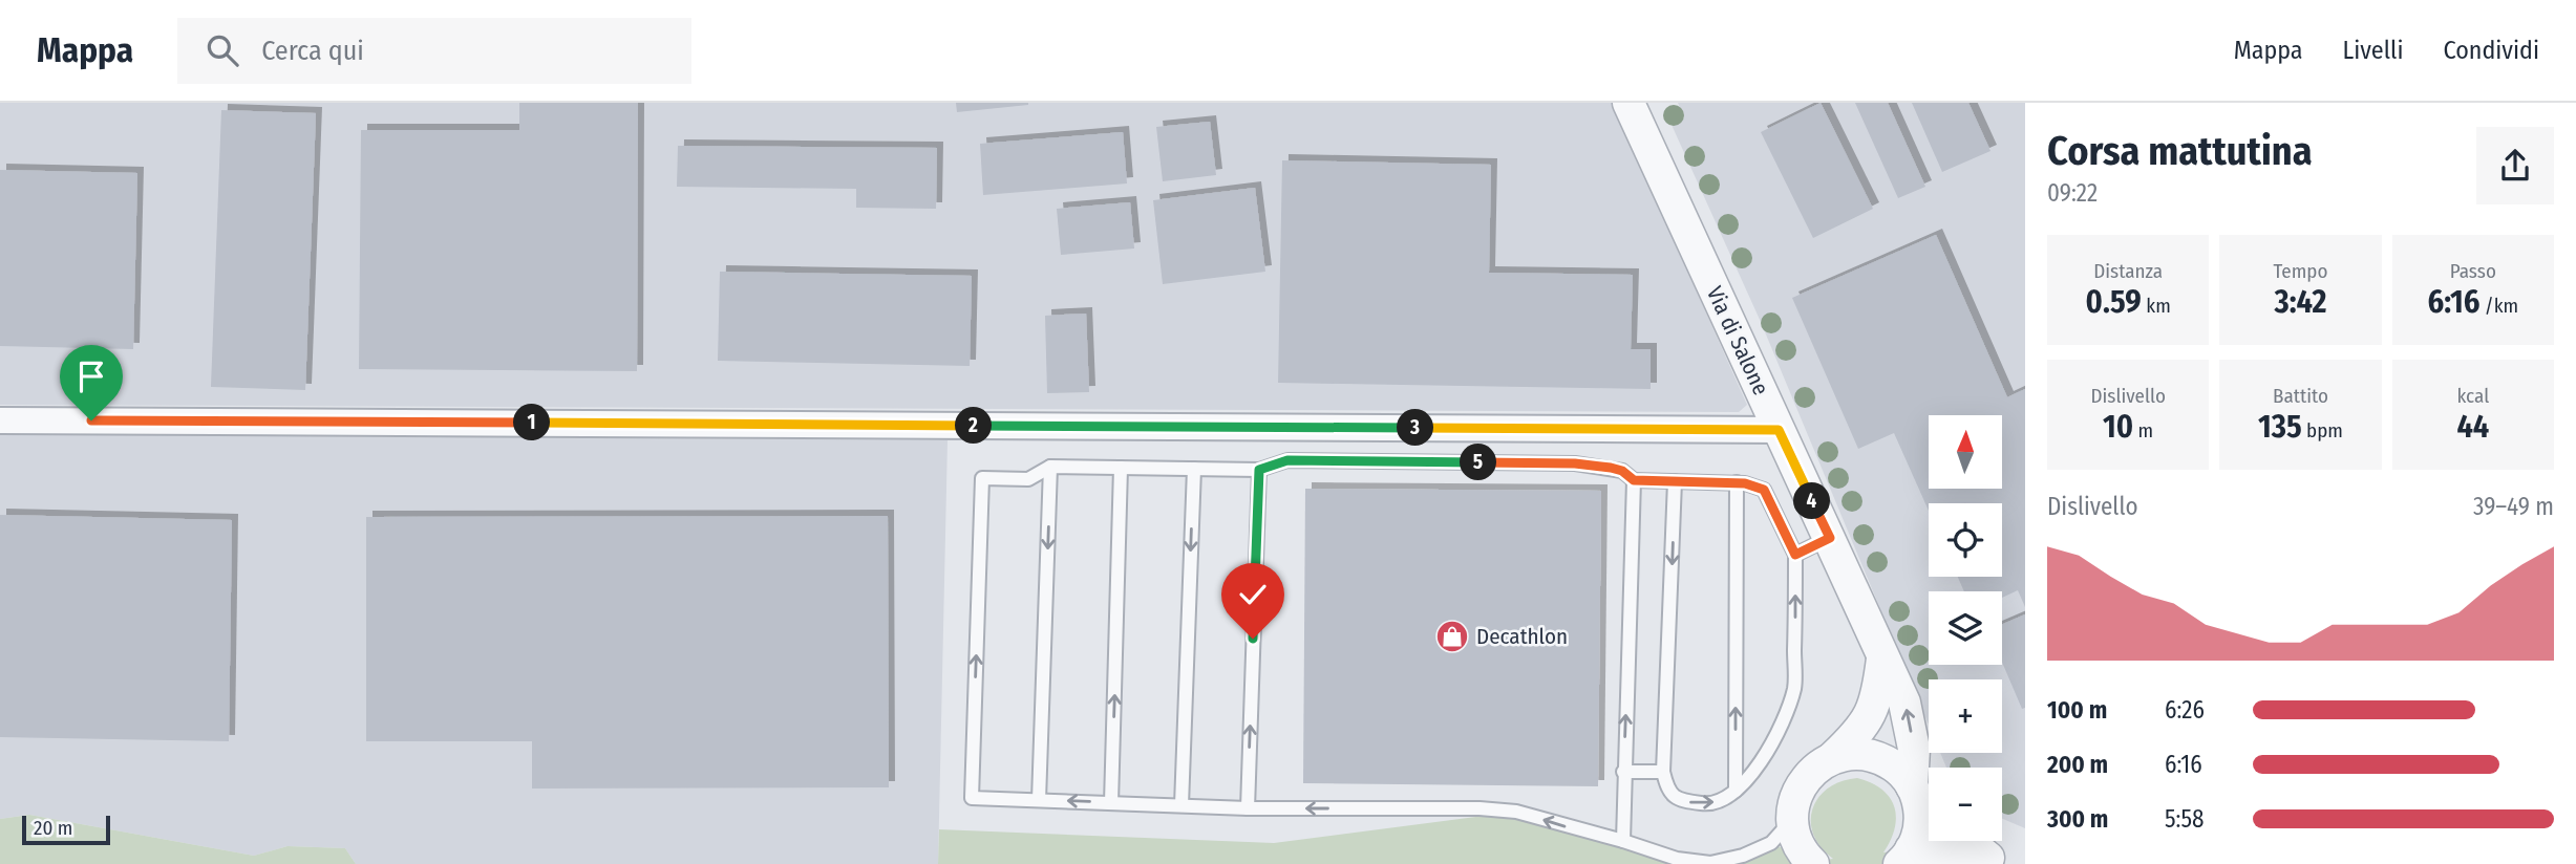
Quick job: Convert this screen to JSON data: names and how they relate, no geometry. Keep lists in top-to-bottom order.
{
  "streets": {
    "street": ["Via di Salone"]
  },
  "places": {
    "shop": ["Decathlon"]
  },
  "scale_bar": "20 m",
  "north": "top",
  "page": {
    "header": "Mappa",
    "search": "Cerca qui",
    "nav": ["Mappa", "Livelli", "Condividi"],
    "heading": ["Corsa mattutina", "09:22"],
    "stats": [
      ["Distanza", "0.59 km"],
      ["Tempo", "3:42"],
      ["Passo", "6:16 /km"],
      ["Dislivello", "10 m"],
      ["Battito", "135 bpm"],
      ["kcal", "44"]
    ],
    "pins": [
      "1",
      "2",
      "3",
      "5",
      "4"
    ],
    "map_buttons": ["+", "−"],
    "chart": ["Dislivello", "39–49 m"],
    "list": [
      {
        "name": "100 m",
        "note": "6:26"
      },
      {
        "name": "200 m",
        "note": "6:16"
      },
      {
        "name": "300 m",
        "note": "5:58"
      }
    ],
    "scale": "20 m"
  }
}
